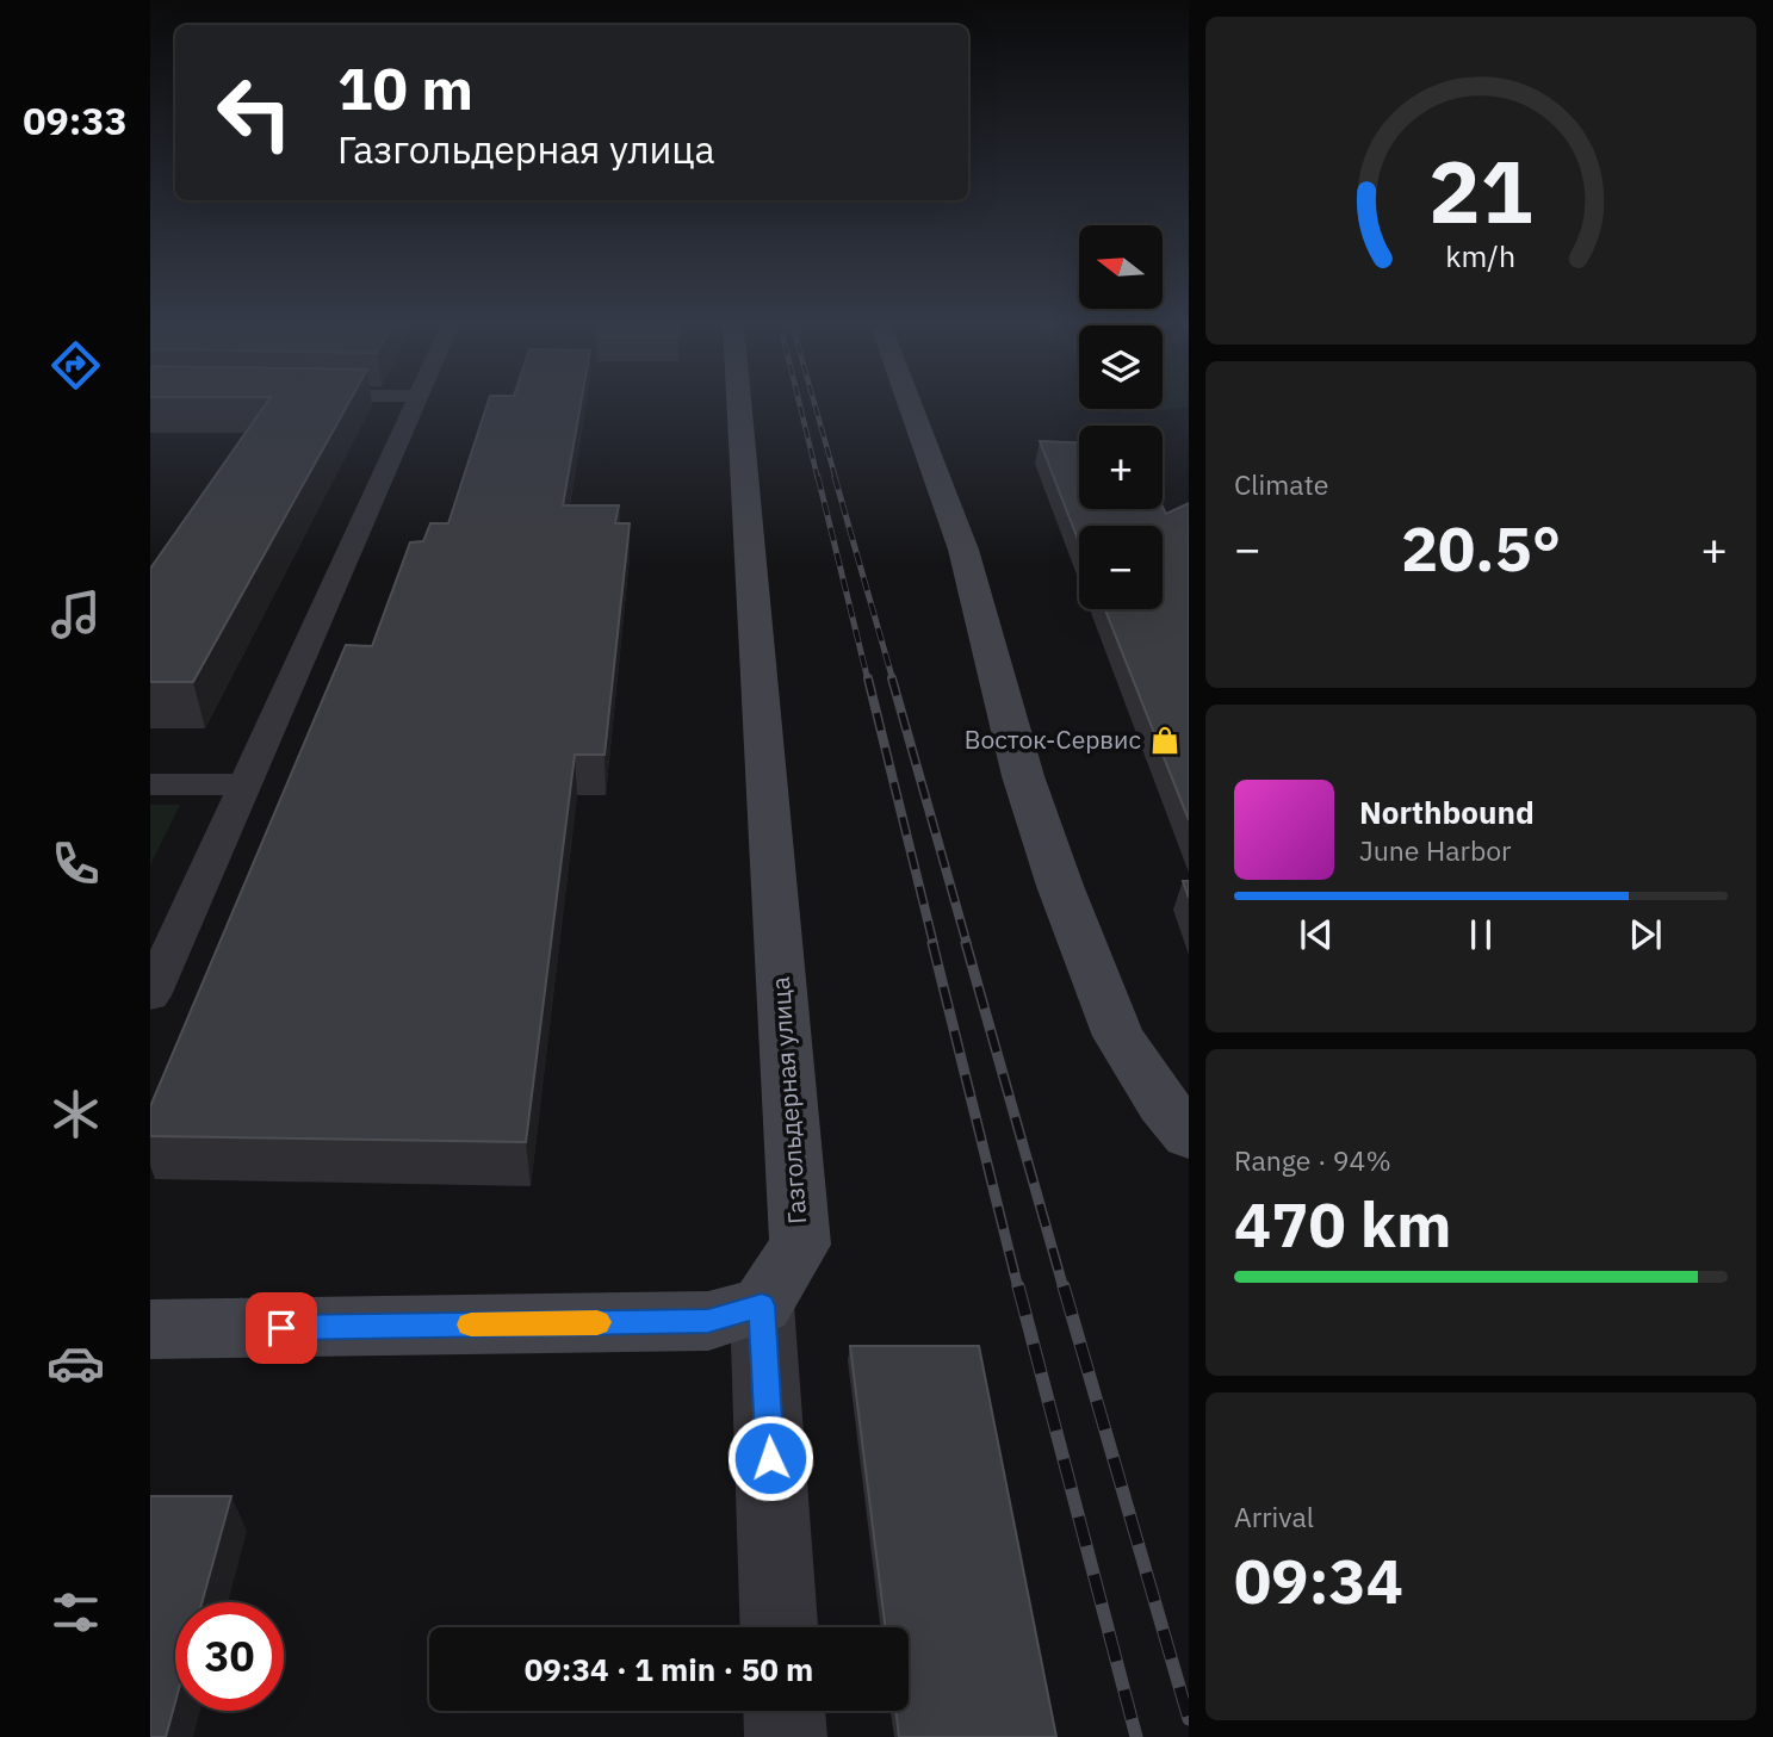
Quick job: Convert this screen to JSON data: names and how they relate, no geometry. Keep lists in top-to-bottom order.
{
  "streets": {
    "street": ["Газгольдерная улица"]
  },
  "places": {
    "shop": ["Восток-Сервис"]
  },
  "north": "left",
  "page": {
    "tabs": "09:33",
    "turn": ["10 m", "Газгольдерная улица"],
    "map_buttons": ["+", "−"],
    "tile": [
      "Climate",
      ["Range · 94%", "470 km"],
      ["Arrival", "09:34"]
    ],
    "heat": ["−", "20.5°", "+"],
    "song": ["Northbound", "June Harbor"],
    "limit": "30",
    "trip": "09:34 · 1 min · 50 m",
    "gauge": ["21", "km/h"]
  }
}
